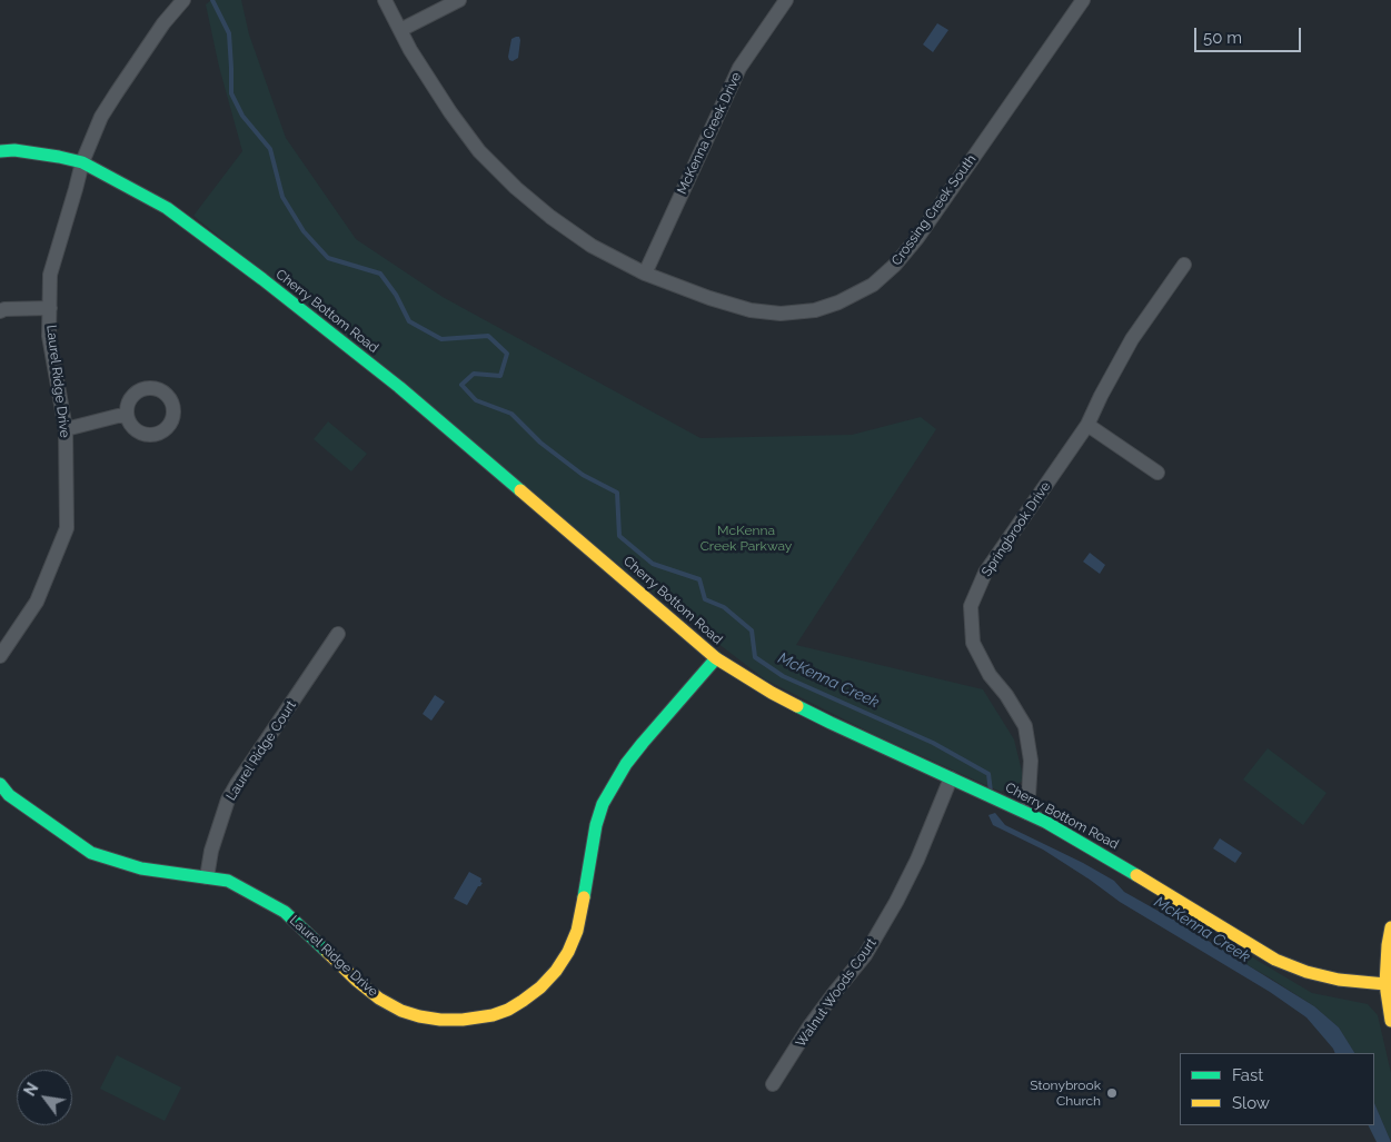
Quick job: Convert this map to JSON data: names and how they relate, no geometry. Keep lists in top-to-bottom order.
{
  "streets": {
    "main road": ["Cherry Bottom Road", "Laurel Ridge Drive"],
    "street": [
      "McKenna Creek Drive",
      "Crossing Creek South",
      "Springbrook Drive",
      "Laurel Ridge Court",
      "Walnut Woods Court"
    ]
  },
  "crossings": [
    ["McKenna Creek Drive", "Crossing Creek South"],
    ["Cherry Bottom Road", "Laurel Ridge Drive"],
    ["Cherry Bottom Road", "Springbrook Drive"],
    ["Cherry Bottom Road", "Walnut Woods Court"],
    ["Laurel Ridge Drive", "Laurel Ridge Court"]
  ],
  "water": ["McKenna Creek"],
  "parks": ["McKenna Creek Parkway"],
  "places": ["Stonybrook Church"],
  "legend": ["Fast", "Slow"],
  "scale_bar": "50 m",
  "north": "top left"
}
